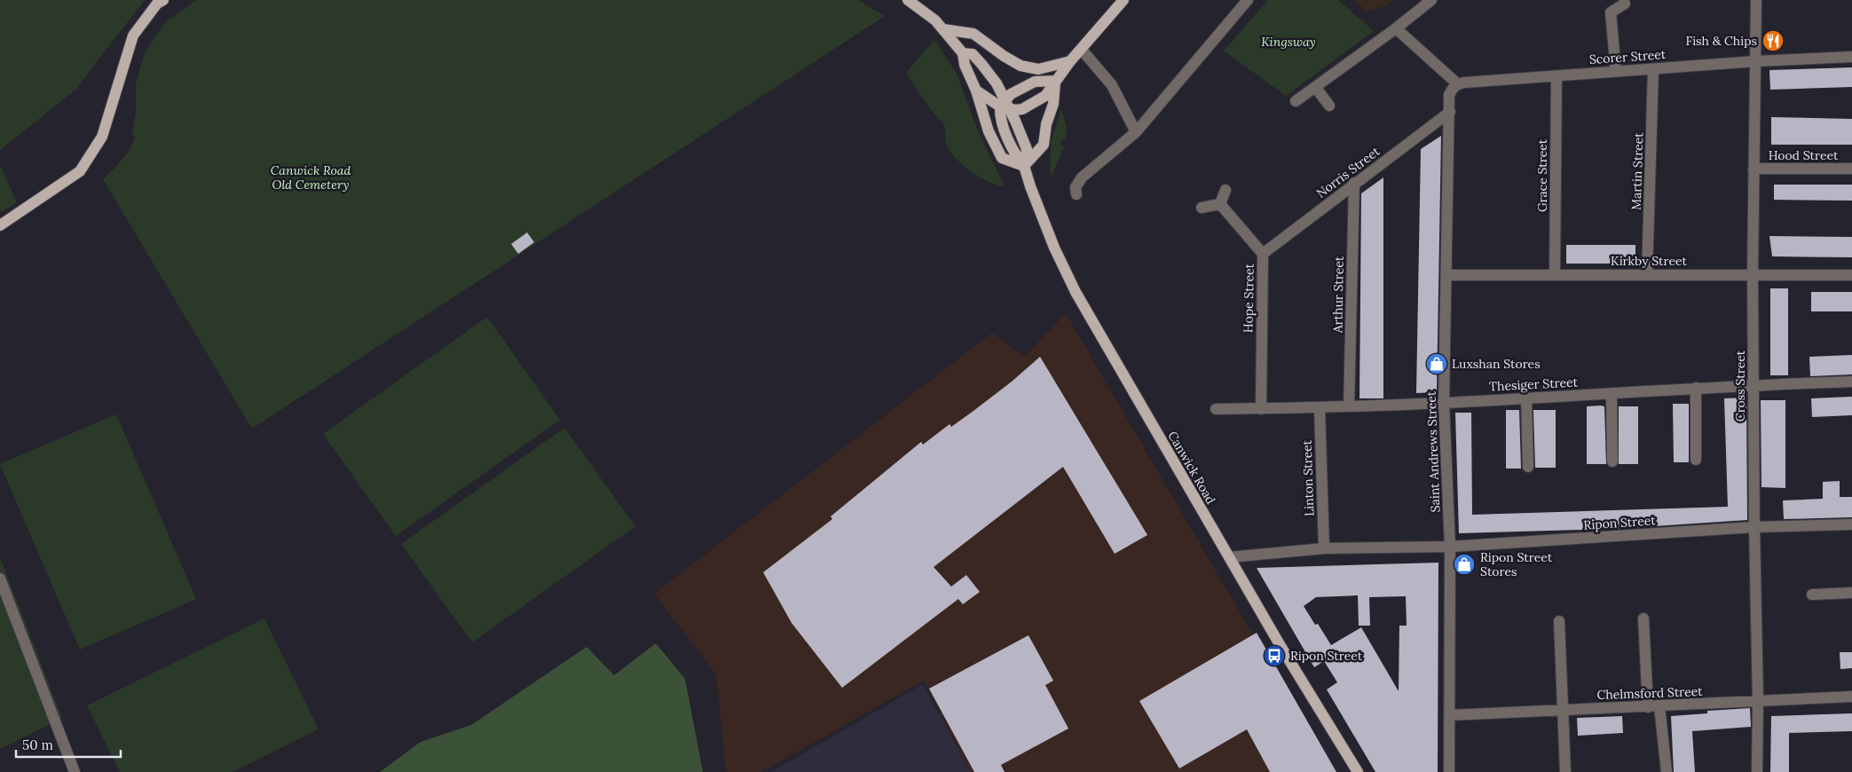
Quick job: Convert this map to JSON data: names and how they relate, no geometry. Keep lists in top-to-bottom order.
{
  "streets": {
    "main road": ["Canwick Road"],
    "street": [
      "Scorer Street",
      "Hood Street",
      "Martin Street",
      "Norris Street",
      "Grace Street",
      "Kirkby Street",
      "Arthur Street",
      "Hope Street",
      "Thesiger Street",
      "Cross Street",
      "Saint Andrews Street",
      "Linton Street",
      "Ripon Street",
      "Chelmsford Street"
    ]
  },
  "crossings": [
    ["Scorer Street", "Martin Street"],
    ["Scorer Street", "Grace Street"],
    ["Scorer Street", "Cross Street"],
    ["Scorer Street", "Saint Andrews Street"],
    ["Hood Street", "Cross Street"],
    ["Martin Street", "Kirkby Street"],
    ["Norris Street", "Arthur Street"],
    ["Norris Street", "Hope Street"],
    ["Norris Street", "Saint Andrews Street"],
    ["Grace Street", "Kirkby Street"],
    ["Kirkby Street", "Cross Street"],
    ["Kirkby Street", "Saint Andrews Street"],
    ["Arthur Street", "Thesiger Street"],
    ["Hope Street", "Thesiger Street"],
    ["Thesiger Street", "Cross Street"],
    ["Thesiger Street", "Saint Andrews Street"],
    ["Thesiger Street", "Linton Street"],
    ["Cross Street", "Ripon Street"],
    ["Cross Street", "Chelmsford Street"],
    ["Saint Andrews Street", "Ripon Street"],
    ["Saint Andrews Street", "Chelmsford Street"],
    ["Canwick Road", "Ripon Street"],
    ["Linton Street", "Ripon Street"]
  ],
  "parks": ["Kingsway", "Canwick Road Old Cemetery"],
  "places": {
    "restaurant": ["Fish & Chips"],
    "shop": ["Luxshan Stores", "Ripon Street Stores"],
    "bus stop": ["Ripon Street"]
  },
  "scale_bar": "50 m"
}
